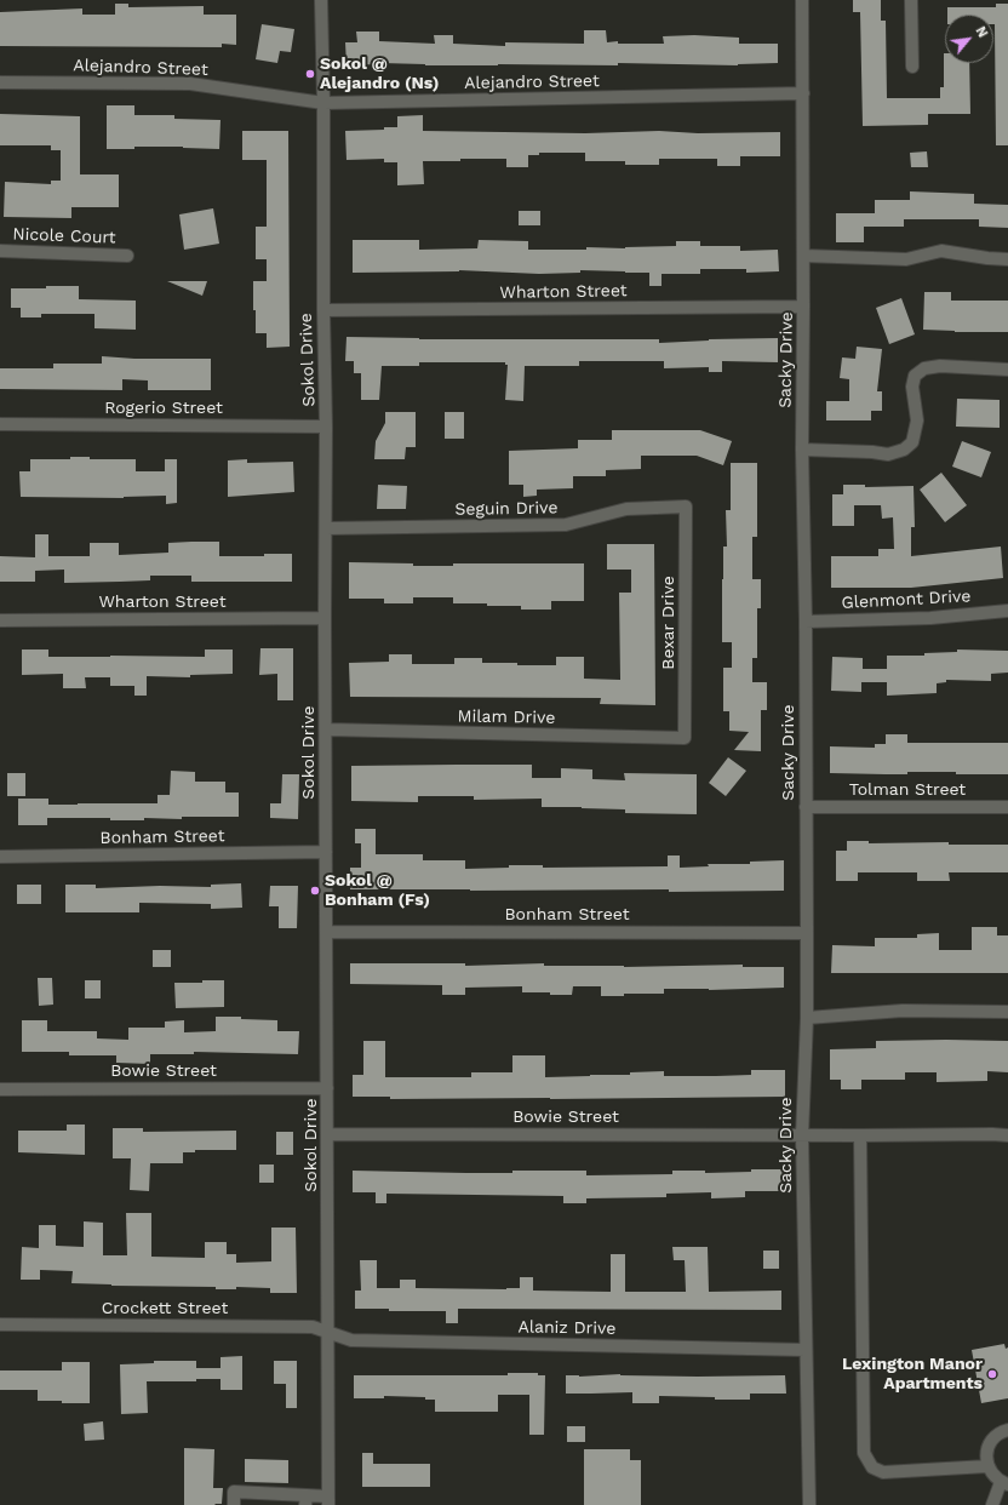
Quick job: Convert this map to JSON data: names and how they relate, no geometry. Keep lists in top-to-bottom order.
{
  "streets": {
    "street": [
      "Alejandro Street",
      "Nicole Court",
      "Wharton Street",
      "Sokol Drive",
      "Sacky Drive",
      "Rogerio Street",
      "Seguin Drive",
      "Glenmont Drive",
      "Bexar Drive",
      "Milam Drive",
      "Tolman Street",
      "Bonham Street",
      "Bowie Street",
      "Crockett Street",
      "Alaniz Drive"
    ]
  },
  "crossings": [
    ["Alejandro Street", "Sokol Drive"],
    ["Alejandro Street", "Sacky Drive"],
    ["Wharton Street", "Sokol Drive"],
    ["Wharton Street", "Sacky Drive"],
    ["Sokol Drive", "Rogerio Street"],
    ["Sokol Drive", "Seguin Drive"],
    ["Sokol Drive", "Milam Drive"],
    ["Sokol Drive", "Bonham Street"],
    ["Sokol Drive", "Bowie Street"],
    ["Sokol Drive", "Crockett Street"],
    ["Sokol Drive", "Alaniz Drive"],
    ["Sacky Drive", "Glenmont Drive"],
    ["Sacky Drive", "Tolman Street"],
    ["Sacky Drive", "Bonham Street"],
    ["Sacky Drive", "Bowie Street"],
    ["Sacky Drive", "Alaniz Drive"],
    ["Seguin Drive", "Bexar Drive"],
    ["Bexar Drive", "Milam Drive"],
    ["Crockett Street", "Alaniz Drive"]
  ],
  "places": ["Sokol @ Alejandro (Ns)", "Sokol @ Bonham (Fs)", "Lexington Manor Apartments"],
  "north": "top right"
}
